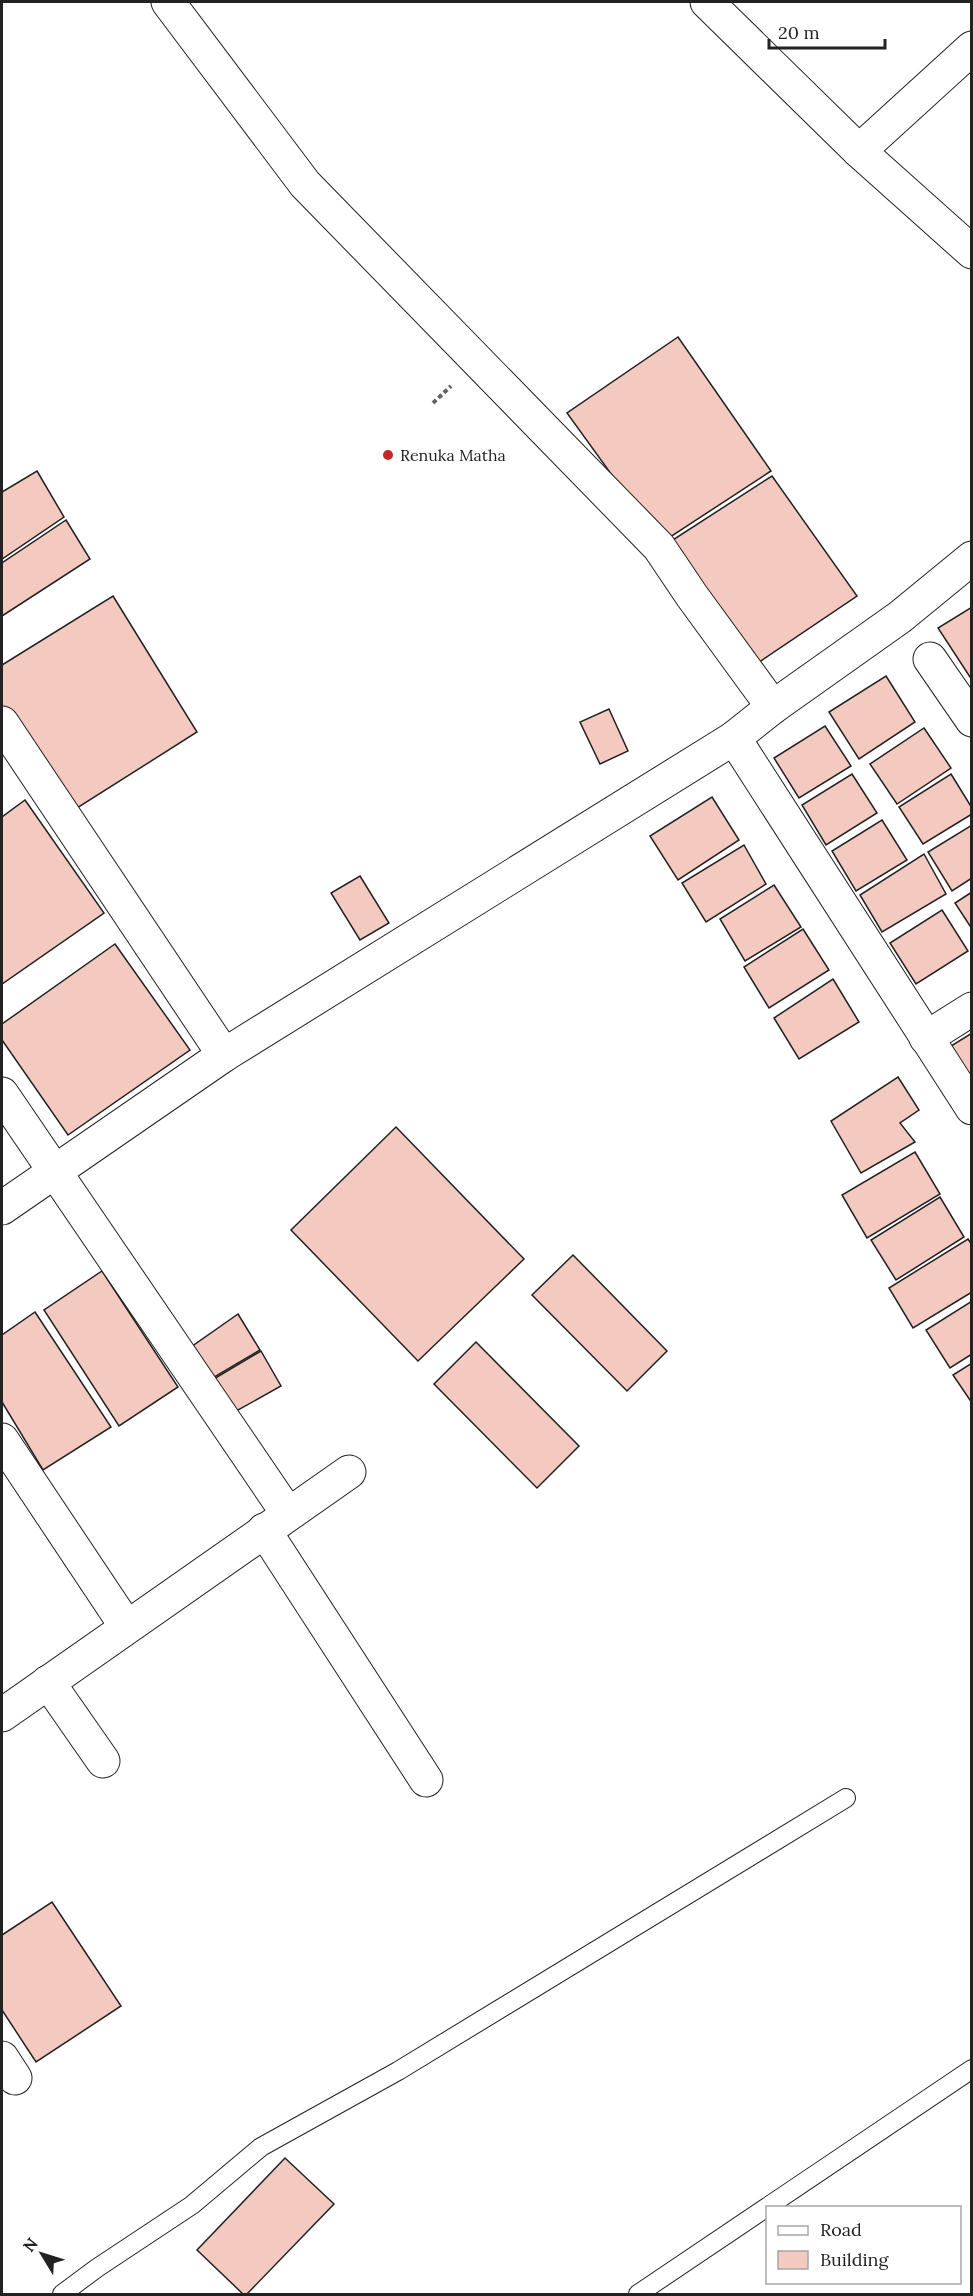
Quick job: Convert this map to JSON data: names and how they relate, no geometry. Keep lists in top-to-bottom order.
{
  "places": ["Renuka Matha"],
  "legend": ["Road", "Building"],
  "scale_bar": "20 m",
  "north": "top left"
}
